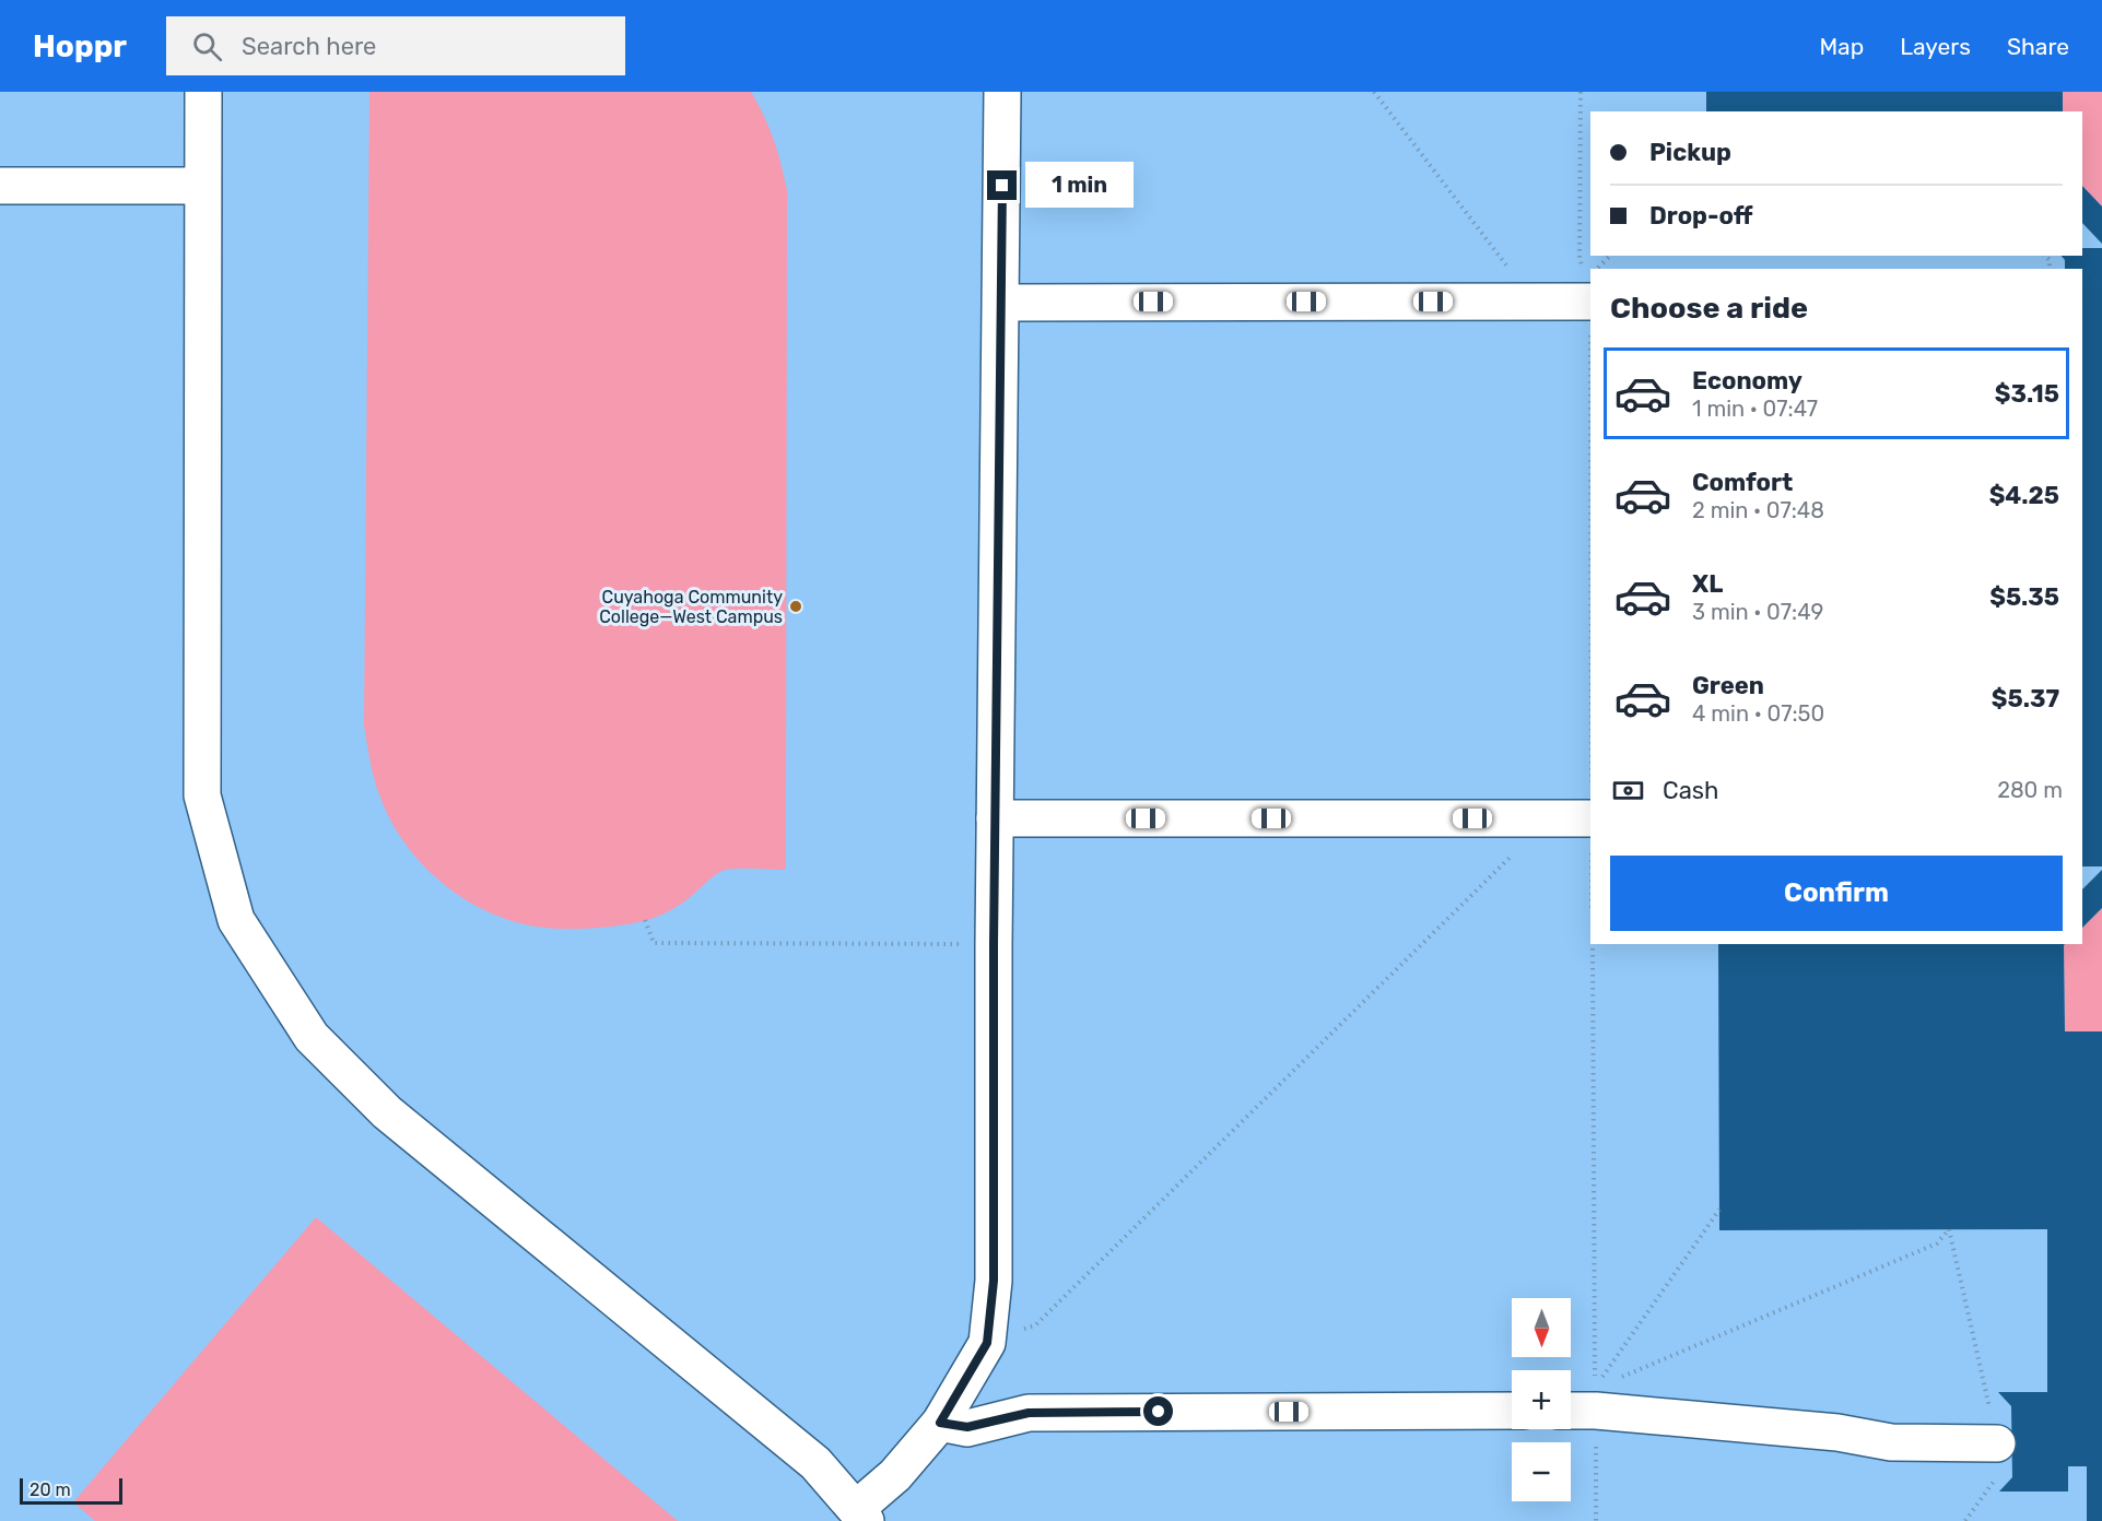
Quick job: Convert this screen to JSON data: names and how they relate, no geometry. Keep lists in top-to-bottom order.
{
  "places": ["Cuyahoga Community College—West Campus"],
  "scale_bar": "20 m",
  "north": "bottom",
  "page": {
    "header": "Hoppr",
    "search": "Search here",
    "nav": ["Map", "Layers", "Share"],
    "banner": ["Pickup", "Drop-off"],
    "bubble": "1 min",
    "heading": "Choose a ride",
    "list": [
      {
        "name": "Economy",
        "note": "1 min · 07:47",
        "value": "$3.15"
      },
      {
        "name": "Comfort",
        "note": "2 min · 07:48",
        "value": "$4.25"
      },
      {
        "name": "XL",
        "note": "3 min · 07:49",
        "value": "$5.35"
      },
      {
        "name": "Green",
        "note": "4 min · 07:50",
        "value": "$5.37"
      }
    ],
    "pay": ["Cash", "280 m"],
    "buttons": "Confirm",
    "map_buttons": ["+", "−"],
    "scale": "20 m"
  }
}
